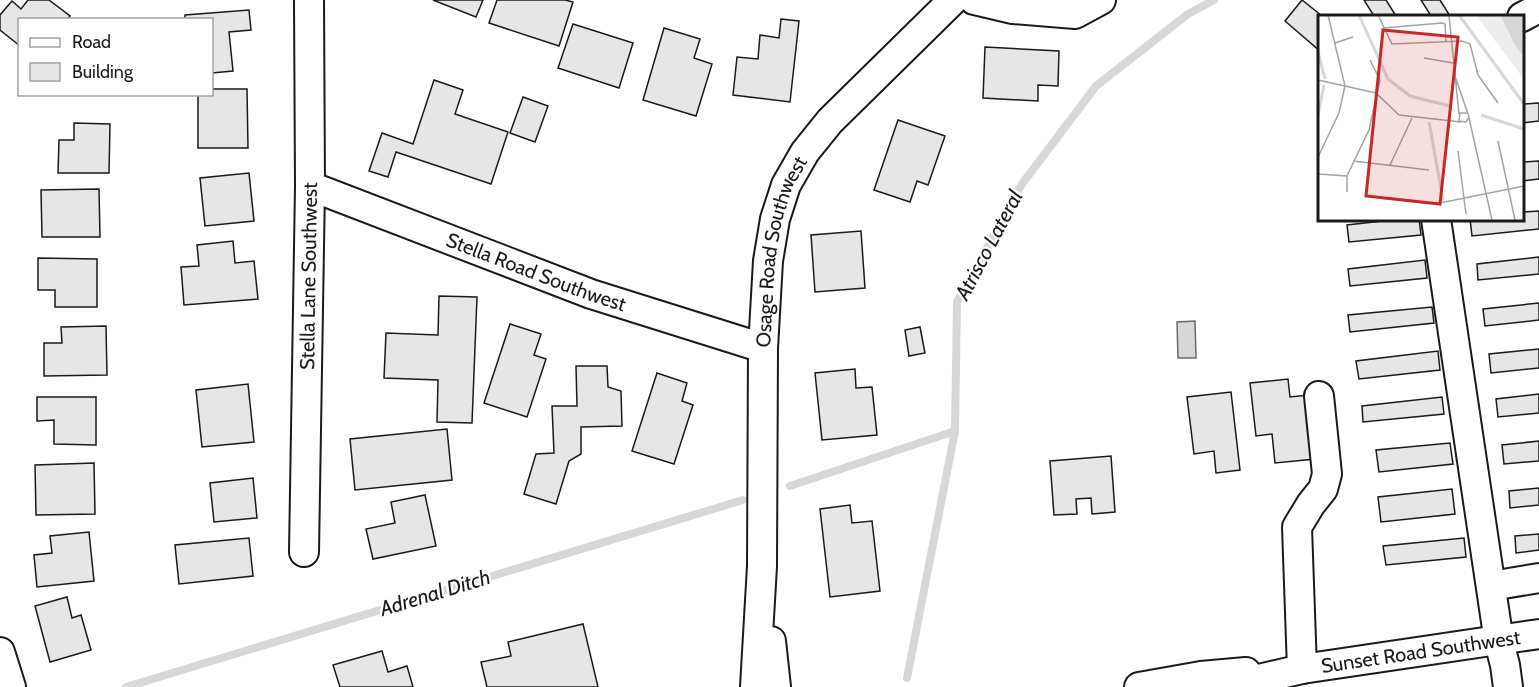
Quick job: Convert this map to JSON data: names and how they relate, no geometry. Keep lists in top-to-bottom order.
{
  "streets": {
    "street": [
      "Osage Road Southwest",
      "Stella Road Southwest",
      "Stella Lane Southwest",
      "Sunset Road Southwest"
    ]
  },
  "crossings": [
    ["Osage Road Southwest", "Stella Road Southwest"],
    ["Stella Road Southwest", "Stella Lane Southwest"]
  ],
  "water": ["Atrisco Lateral", "Adrenal Ditch"],
  "legend": ["Road", "Building"]
}
